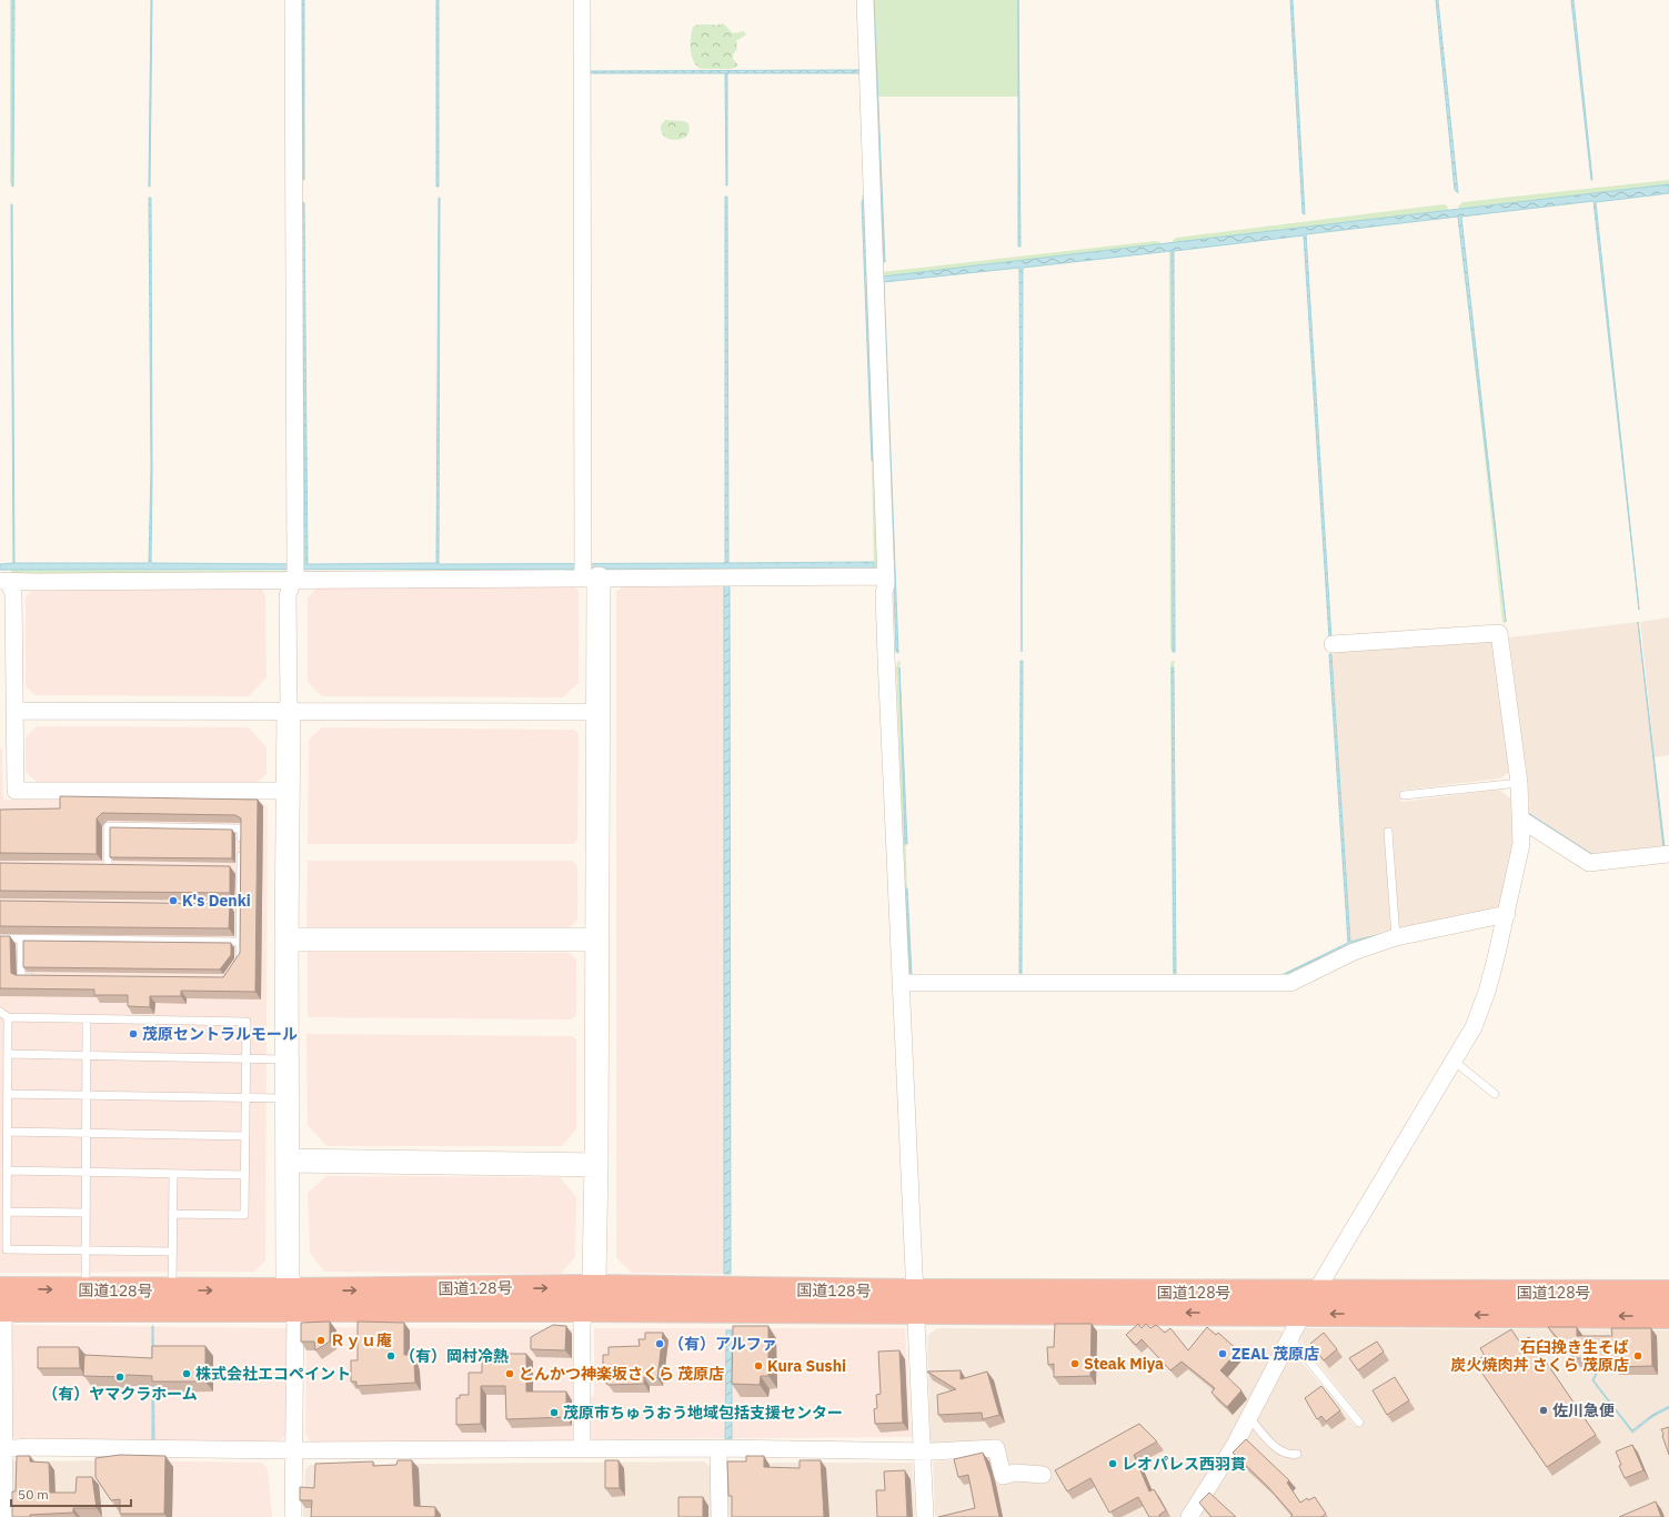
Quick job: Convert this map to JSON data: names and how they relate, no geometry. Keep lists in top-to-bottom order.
{
  "streets": {
    "highway": ["国道128号"]
  },
  "places": [
    "K's Denki",
    "茂原セントラルモール",
    "Ｒｙｕ庵",
    "（有）アルファ",
    "ZEAL 茂原店",
    "（有）岡村冷熱",
    "石臼挽き生そば 炭火焼肉丼 さくら 茂原店",
    "Steak Miya",
    "Kura Sushi",
    "株式会社エコペイント",
    "とんかつ神楽坂さくら 茂原店",
    "（有）ヤマクラホーム",
    "佐川急便",
    "茂原市ちゅうおう地域包括支援センター",
    "レオパレス西羽貫"
  ],
  "scale_bar": "50 m"
}
